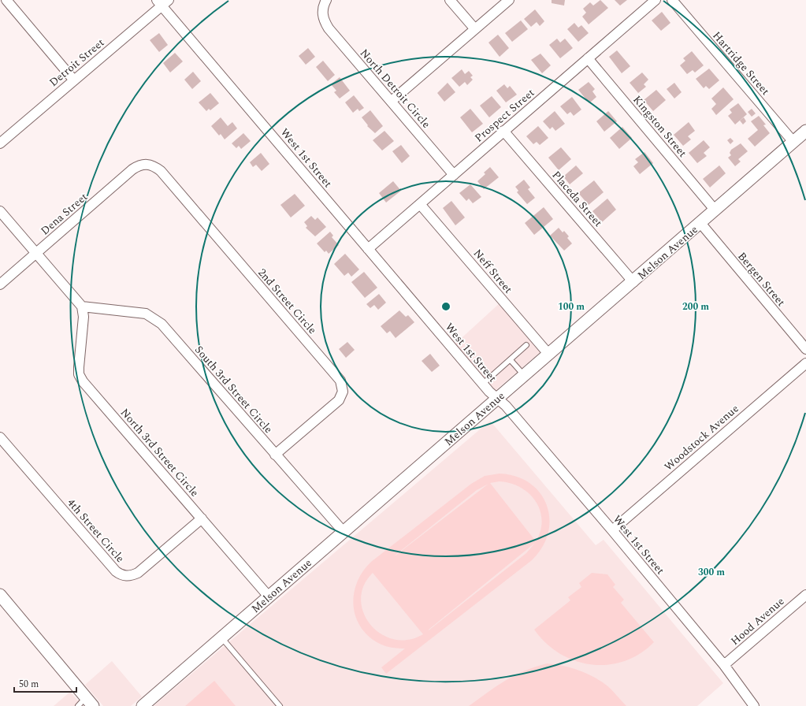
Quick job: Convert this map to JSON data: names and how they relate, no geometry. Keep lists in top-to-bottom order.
{
  "streets": {
    "street": [
      "Detroit Street",
      "Hartridge Street",
      "North Detroit Circle",
      "Prospect Street",
      "Kingston Street",
      "West 1st Street",
      "Placeda Street",
      "Dena Street",
      "Melson Avenue",
      "Neff Street",
      "Bergen Street",
      "2nd Street Circle",
      "South 3rd Street Circle",
      "Woodstock Avenue",
      "North 3rd Street Circle",
      "4th Street Circle",
      "Hood Avenue"
    ]
  },
  "crossings": [
    ["Detroit Street", "West 1st Street"],
    ["Hartridge Street", "Melson Avenue"],
    ["North Detroit Circle", "Prospect Street"],
    ["Prospect Street", "Kingston Street"],
    ["Prospect Street", "West 1st Street"],
    ["Prospect Street", "Placeda Street"],
    ["Prospect Street", "Neff Street"],
    ["Kingston Street", "Melson Avenue"],
    ["West 1st Street", "Melson Avenue"],
    ["West 1st Street", "Woodstock Avenue"],
    ["West 1st Street", "Hood Avenue"],
    ["Placeda Street", "Melson Avenue"],
    ["Dena Street", "2nd Street Circle"],
    ["Melson Avenue", "Neff Street"],
    ["Melson Avenue", "Bergen Street"],
    ["Melson Avenue", "South 3rd Street Circle"],
    ["Melson Avenue", "North 3rd Street Circle"],
    ["2nd Street Circle", "South 3rd Street Circle"],
    ["South 3rd Street Circle", "North 3rd Street Circle"],
    ["North 3rd Street Circle", "4th Street Circle"]
  ],
  "scale_bar": "50 m",
  "rings": ["100 m", "200 m", "300 m"]
}
